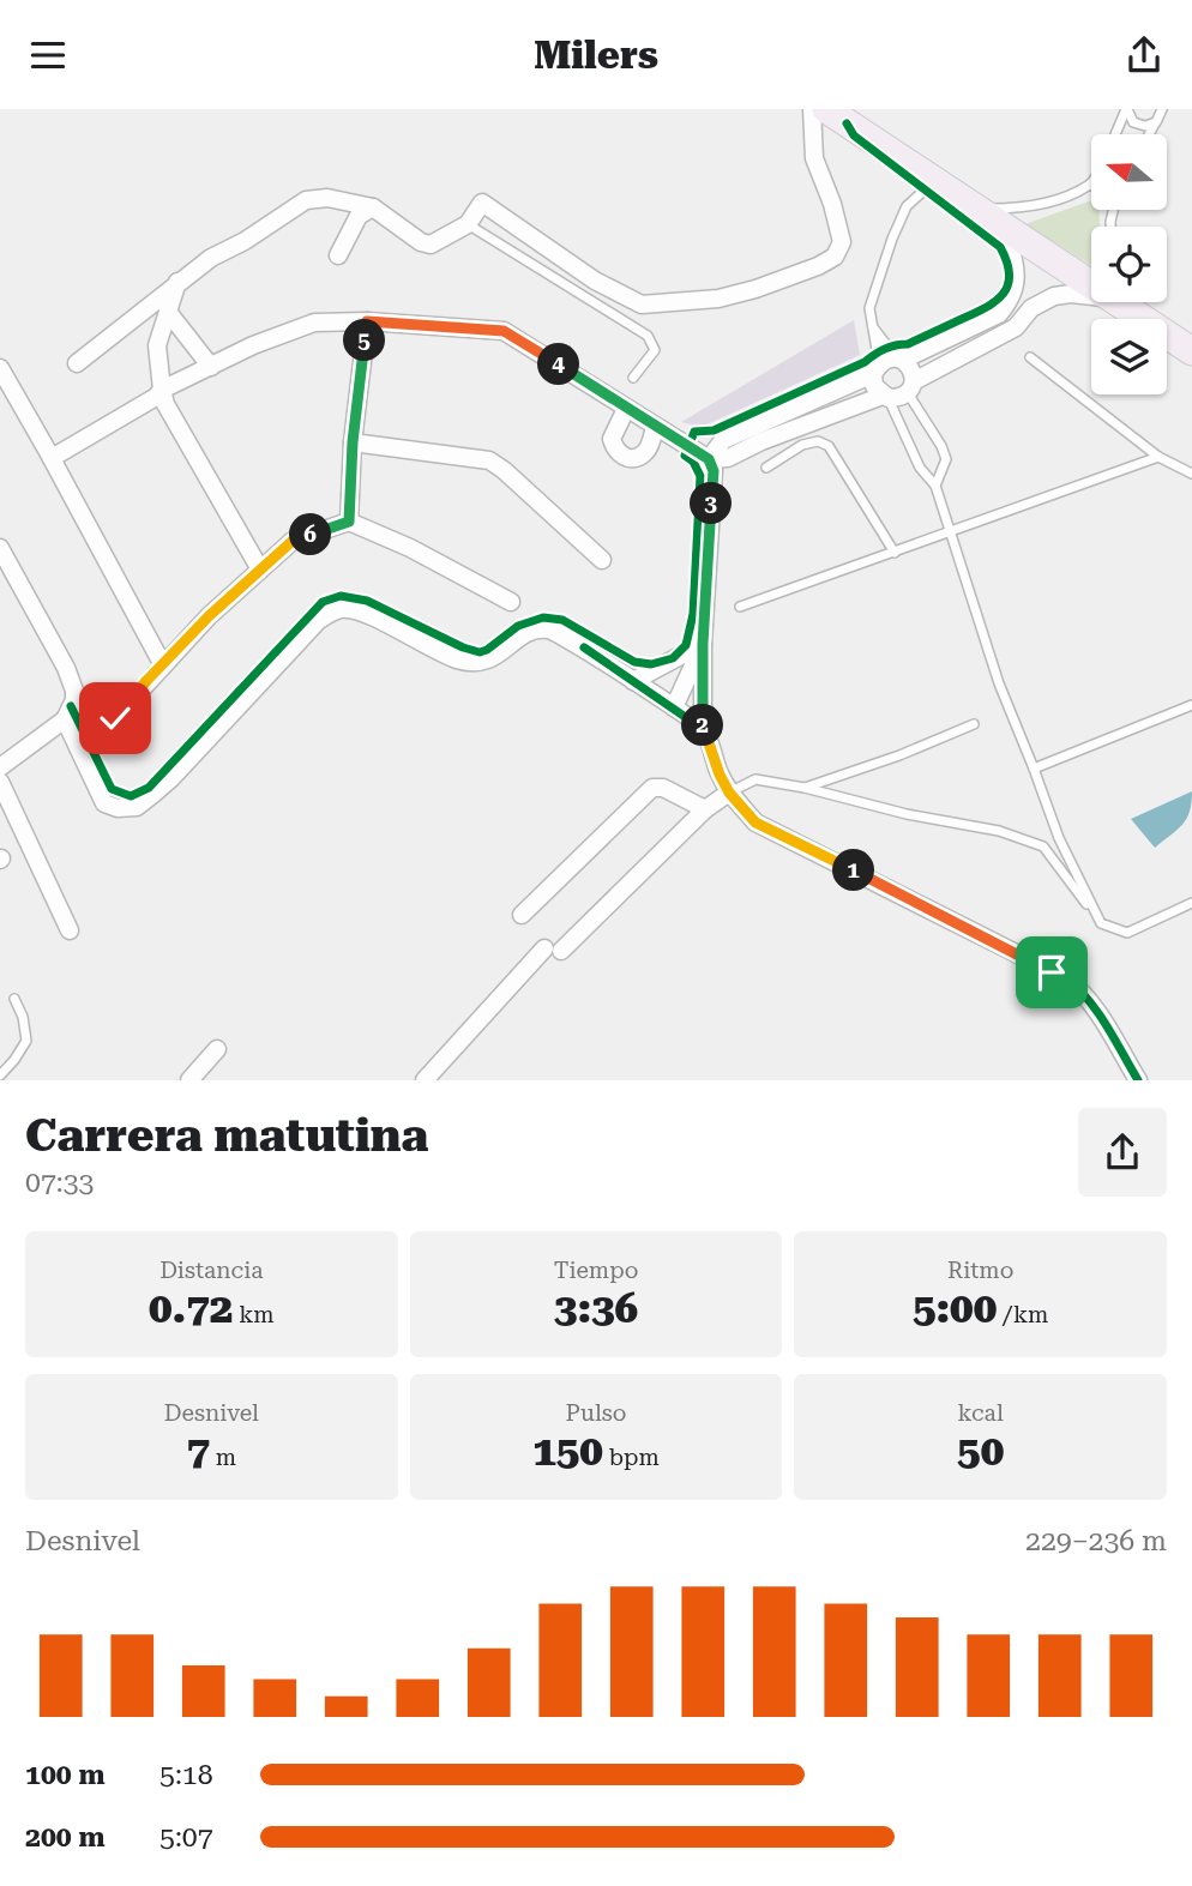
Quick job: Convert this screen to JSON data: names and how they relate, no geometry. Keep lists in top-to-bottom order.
{
  "north": "left",
  "page": {
    "header": "Milers",
    "pins": [
      "5",
      "4",
      "3",
      "6",
      "2",
      "1"
    ],
    "heading": ["Carrera matutina", "07:33"],
    "stats": [
      ["Distancia", "0.72 km"],
      ["Tiempo", "3:36"],
      ["Ritmo", "5:00 /km"],
      ["Desnivel", "7 m"],
      ["Pulso", "150 bpm"],
      ["kcal", "50"]
    ],
    "chart": ["Desnivel", "229–236 m"],
    "list": [
      {
        "name": "100 m",
        "note": "5:18"
      },
      {
        "name": "200 m",
        "note": "5:07"
      }
    ]
  }
}
